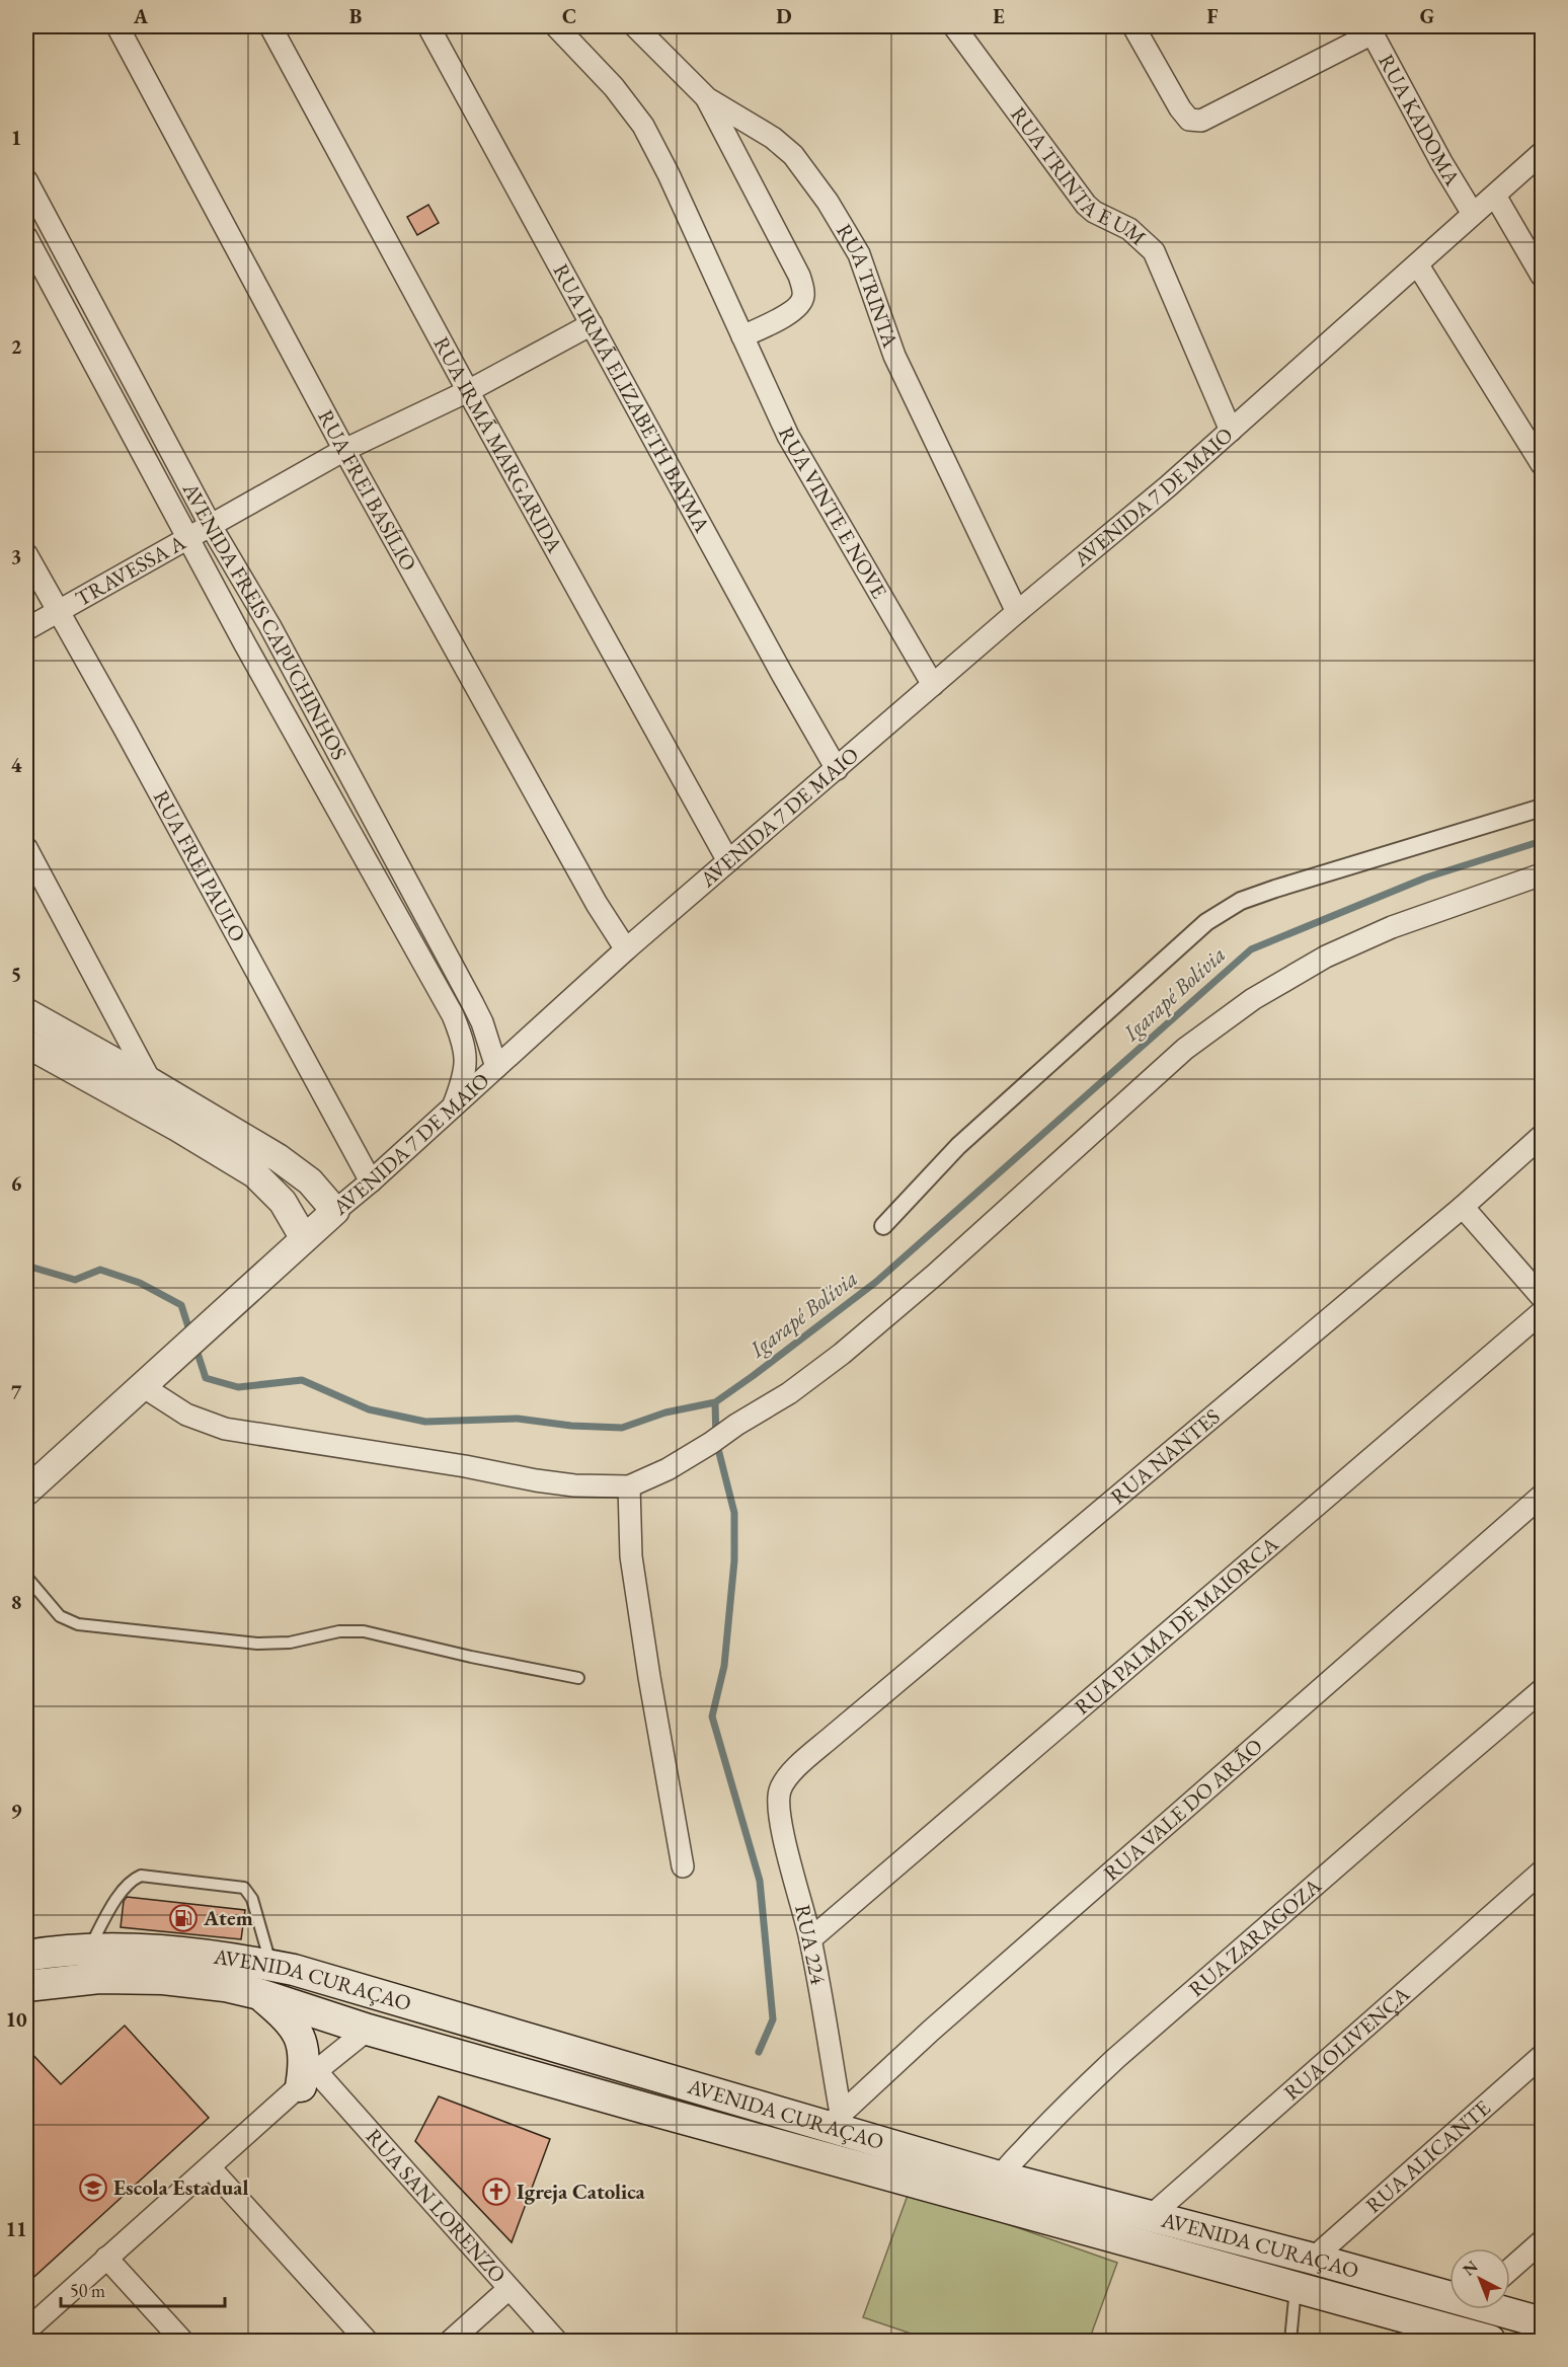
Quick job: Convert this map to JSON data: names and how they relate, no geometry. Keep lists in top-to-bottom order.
{
  "streets": {
    "main road": ["AVENIDA CURAÇAO"],
    "street": [
      "RUA KADOMA",
      "RUA TRINTA E UM",
      "RUA TRINTA",
      "RUA IRMÃ ELIZABETH BAYMA",
      "RUA IRMÃ MARGARIDA",
      "RUA FREI BASÍLIO",
      "AVENIDA 7 DE MAIO",
      "RUA VINTE E NOVE",
      "TRAVESSA A",
      "AVENIDA FREIS CAPUCHINHOS",
      "RUA FREI PAULO",
      "RUA NANTES",
      "RUA PALMA DE MAIORCA",
      "RUA VALE DO ARÃO",
      "RUA ZARAGOZA",
      "RUA 224",
      "RUA OLIVENÇA",
      "RUA ALICANTE",
      "RUA SAN LORENZO"
    ]
  },
  "crossings": [
    ["RUA KADOMA", "AVENIDA 7 DE MAIO"],
    ["RUA TRINTA E UM", "AVENIDA 7 DE MAIO"],
    ["RUA TRINTA", "AVENIDA 7 DE MAIO"],
    ["RUA IRMÃ ELIZABETH BAYMA", "AVENIDA 7 DE MAIO"],
    ["RUA IRMÃ ELIZABETH BAYMA", "TRAVESSA A"],
    ["RUA IRMÃ MARGARIDA", "AVENIDA 7 DE MAIO"],
    ["RUA IRMÃ MARGARIDA", "TRAVESSA A"],
    ["RUA FREI BASÍLIO", "AVENIDA 7 DE MAIO"],
    ["RUA FREI BASÍLIO", "TRAVESSA A"],
    ["AVENIDA 7 DE MAIO", "RUA VINTE E NOVE"],
    ["AVENIDA 7 DE MAIO", "AVENIDA FREIS CAPUCHINHOS"],
    ["AVENIDA 7 DE MAIO", "RUA FREI PAULO"],
    ["TRAVESSA A", "AVENIDA FREIS CAPUCHINHOS"],
    ["TRAVESSA A", "RUA FREI PAULO"],
    ["RUA NANTES", "RUA 224"],
    ["RUA PALMA DE MAIORCA", "RUA 224"],
    ["RUA VALE DO ARÃO", "RUA 224"],
    ["RUA VALE DO ARÃO", "AVENIDA CURAÇAO"],
    ["RUA ZARAGOZA", "AVENIDA CURAÇAO"],
    ["RUA 224", "AVENIDA CURAÇAO"],
    ["AVENIDA CURAÇAO", "RUA OLIVENÇA"],
    ["AVENIDA CURAÇAO", "RUA ALICANTE"]
  ],
  "water": ["Igarapé Bolívia"],
  "places": {
    "fuel station": ["Atem"],
    "school or university": ["Escola Estadual"],
    "church": ["Igreja Catolica"]
  },
  "scale_bar": "50 m",
  "north": "top left",
  "grid": {
    "columns": [
      "A",
      "B",
      "C",
      "D",
      "E",
      "F",
      "G"
    ],
    "rows": [
      "1",
      "2",
      "3",
      "4",
      "5",
      "6",
      "7",
      "8",
      "9",
      "10",
      "11"
    ]
  }
}
